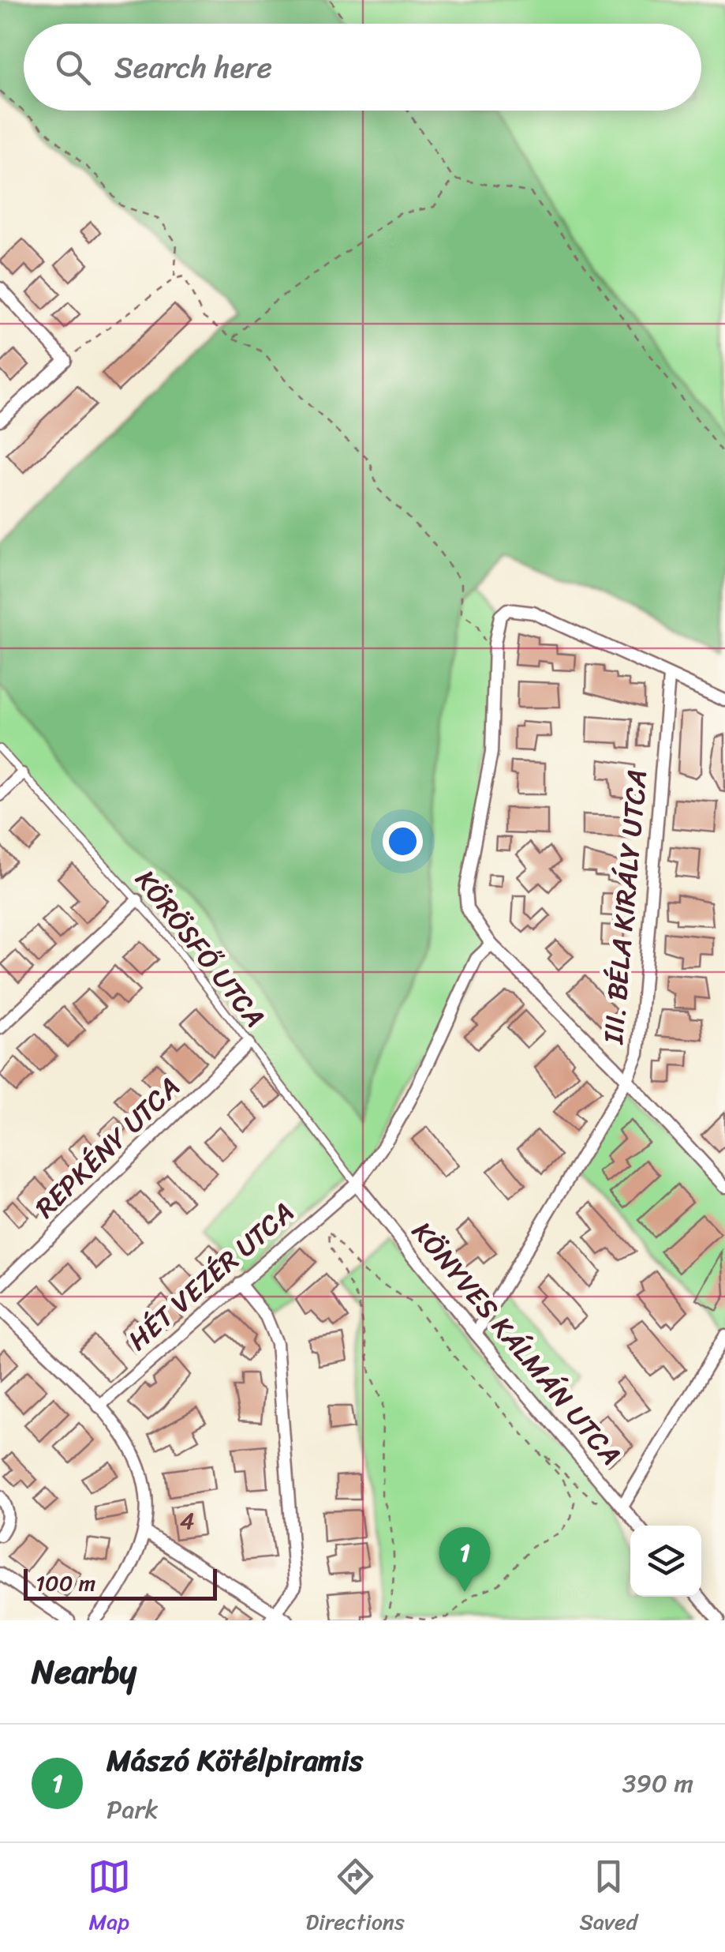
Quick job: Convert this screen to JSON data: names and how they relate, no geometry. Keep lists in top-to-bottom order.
{
  "streets": {
    "street": [
      "III. BÉLA KIRÁLY UTCA",
      "REPKÉNY UTCA",
      "HÉT VEZÉR UTCA",
      "KÖNYVES KÁLMÁN UTCA"
    ],
    "lane": ["KÖRÖSFŐ UTCA"]
  },
  "crossings": [
    ["III. BÉLA KIRÁLY UTCA", "KÖNYVES KÁLMÁN UTCA"],
    ["KÖRÖSFŐ UTCA", "REPKÉNY UTCA"],
    ["KÖRÖSFŐ UTCA", "HÉT VEZÉR UTCA"],
    ["KÖRÖSFŐ UTCA", "KÖNYVES KÁLMÁN UTCA"],
    ["HÉT VEZÉR UTCA", "KÖNYVES KÁLMÁN UTCA"]
  ],
  "house_numbers": ["4"],
  "scale_bar": "100 m",
  "page": {
    "search": "Search here",
    "pins": "1",
    "scale": "100 m",
    "heading": "Nearby",
    "list": [
      {
        "mark": "1",
        "name": "Mászó Kötélpiramis",
        "note": "Park",
        "value": "390 m"
      }
    ],
    "nav": ["Map", "Directions", "Saved"]
  }
}
